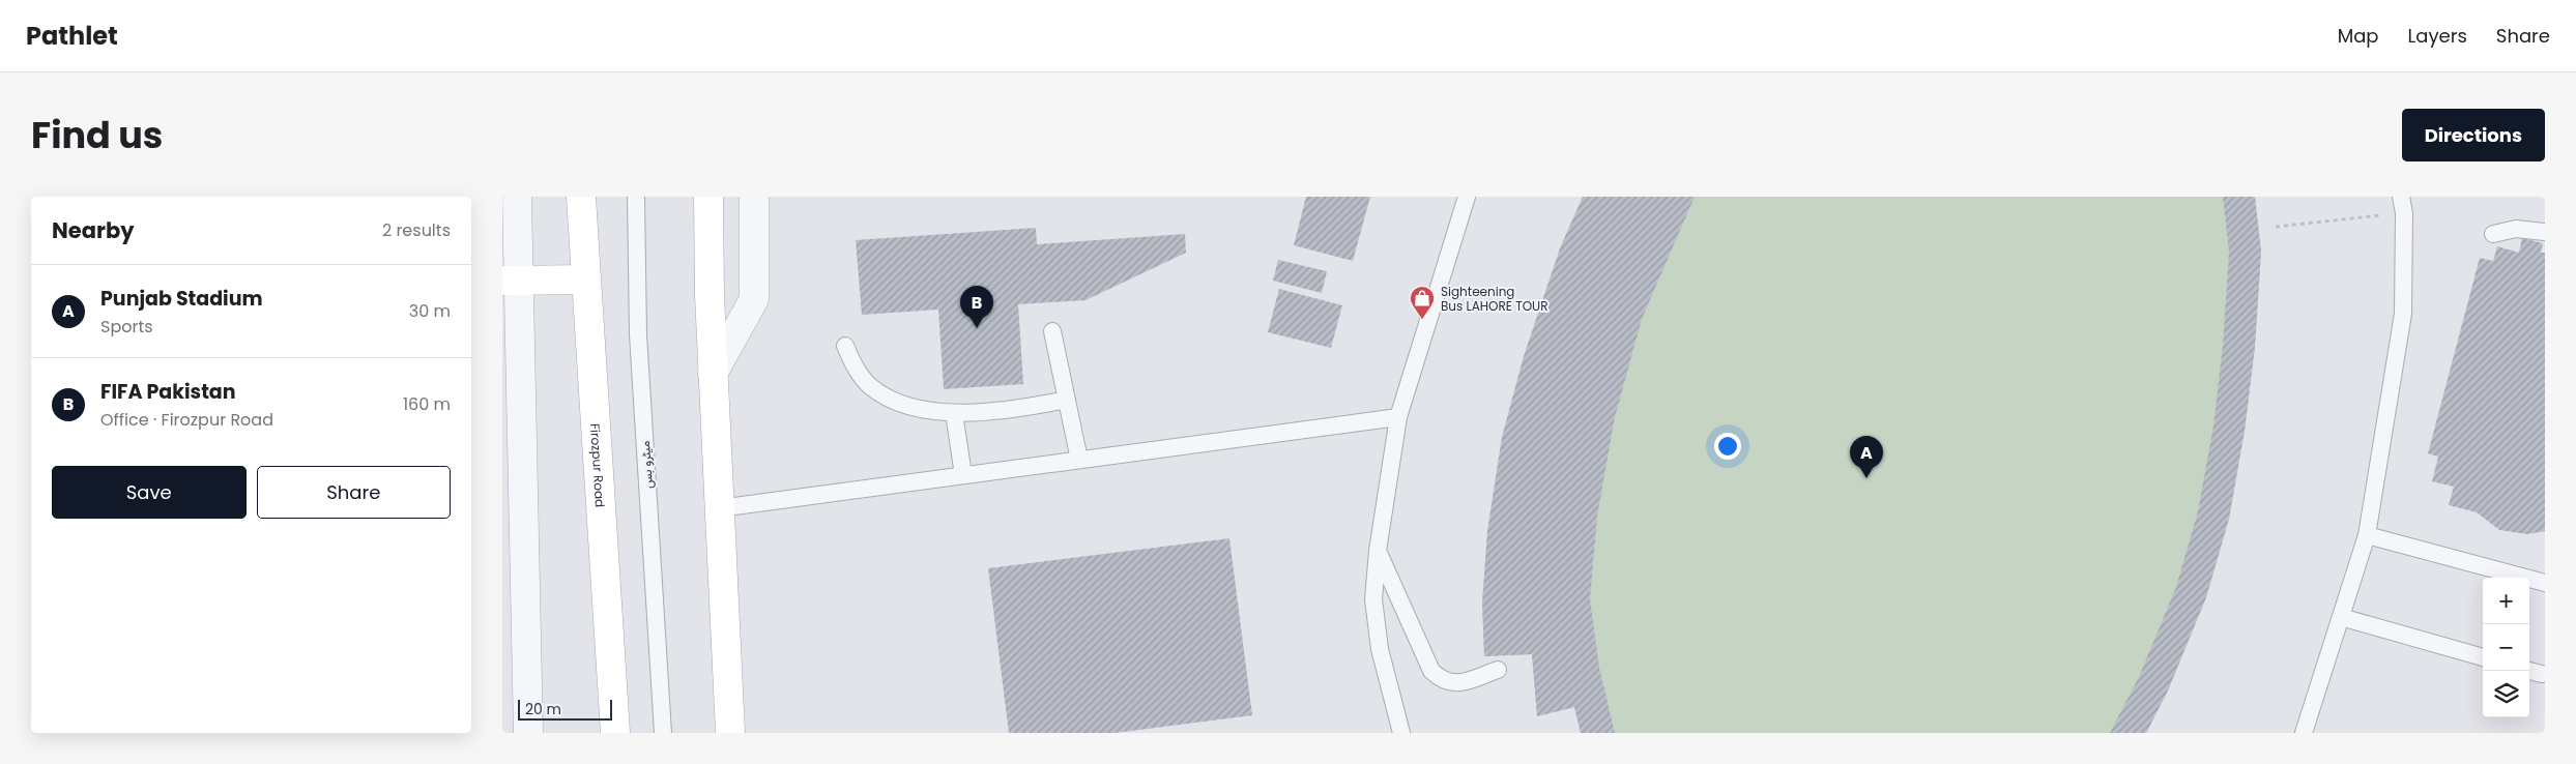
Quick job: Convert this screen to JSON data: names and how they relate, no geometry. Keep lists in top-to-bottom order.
{
  "streets": {
    "main road": ["Firozpur Road"],
    "lane": ["میٹرو بس"]
  },
  "places": {
    "shop": ["Sighteening Bus LAHORE TOUR"]
  },
  "scale_bar": "20 m",
  "page": {
    "header": "Pathlet",
    "nav": ["Map", "Layers", "Share"],
    "title": "Find us",
    "buttons": [
      "Directions",
      ["Save", "Share"]
    ],
    "heading": ["Nearby", "2 results"],
    "list": [
      {
        "mark": "A",
        "name": "Punjab Stadium",
        "note": "Sports",
        "value": "30 m"
      },
      {
        "mark": "B",
        "name": "FIFA Pakistan",
        "note": "Office · Firozpur Road",
        "value": "160 m"
      }
    ],
    "pins": ["B", "A"],
    "map_buttons": ["+", "−"],
    "scale": "20 m"
  }
}
